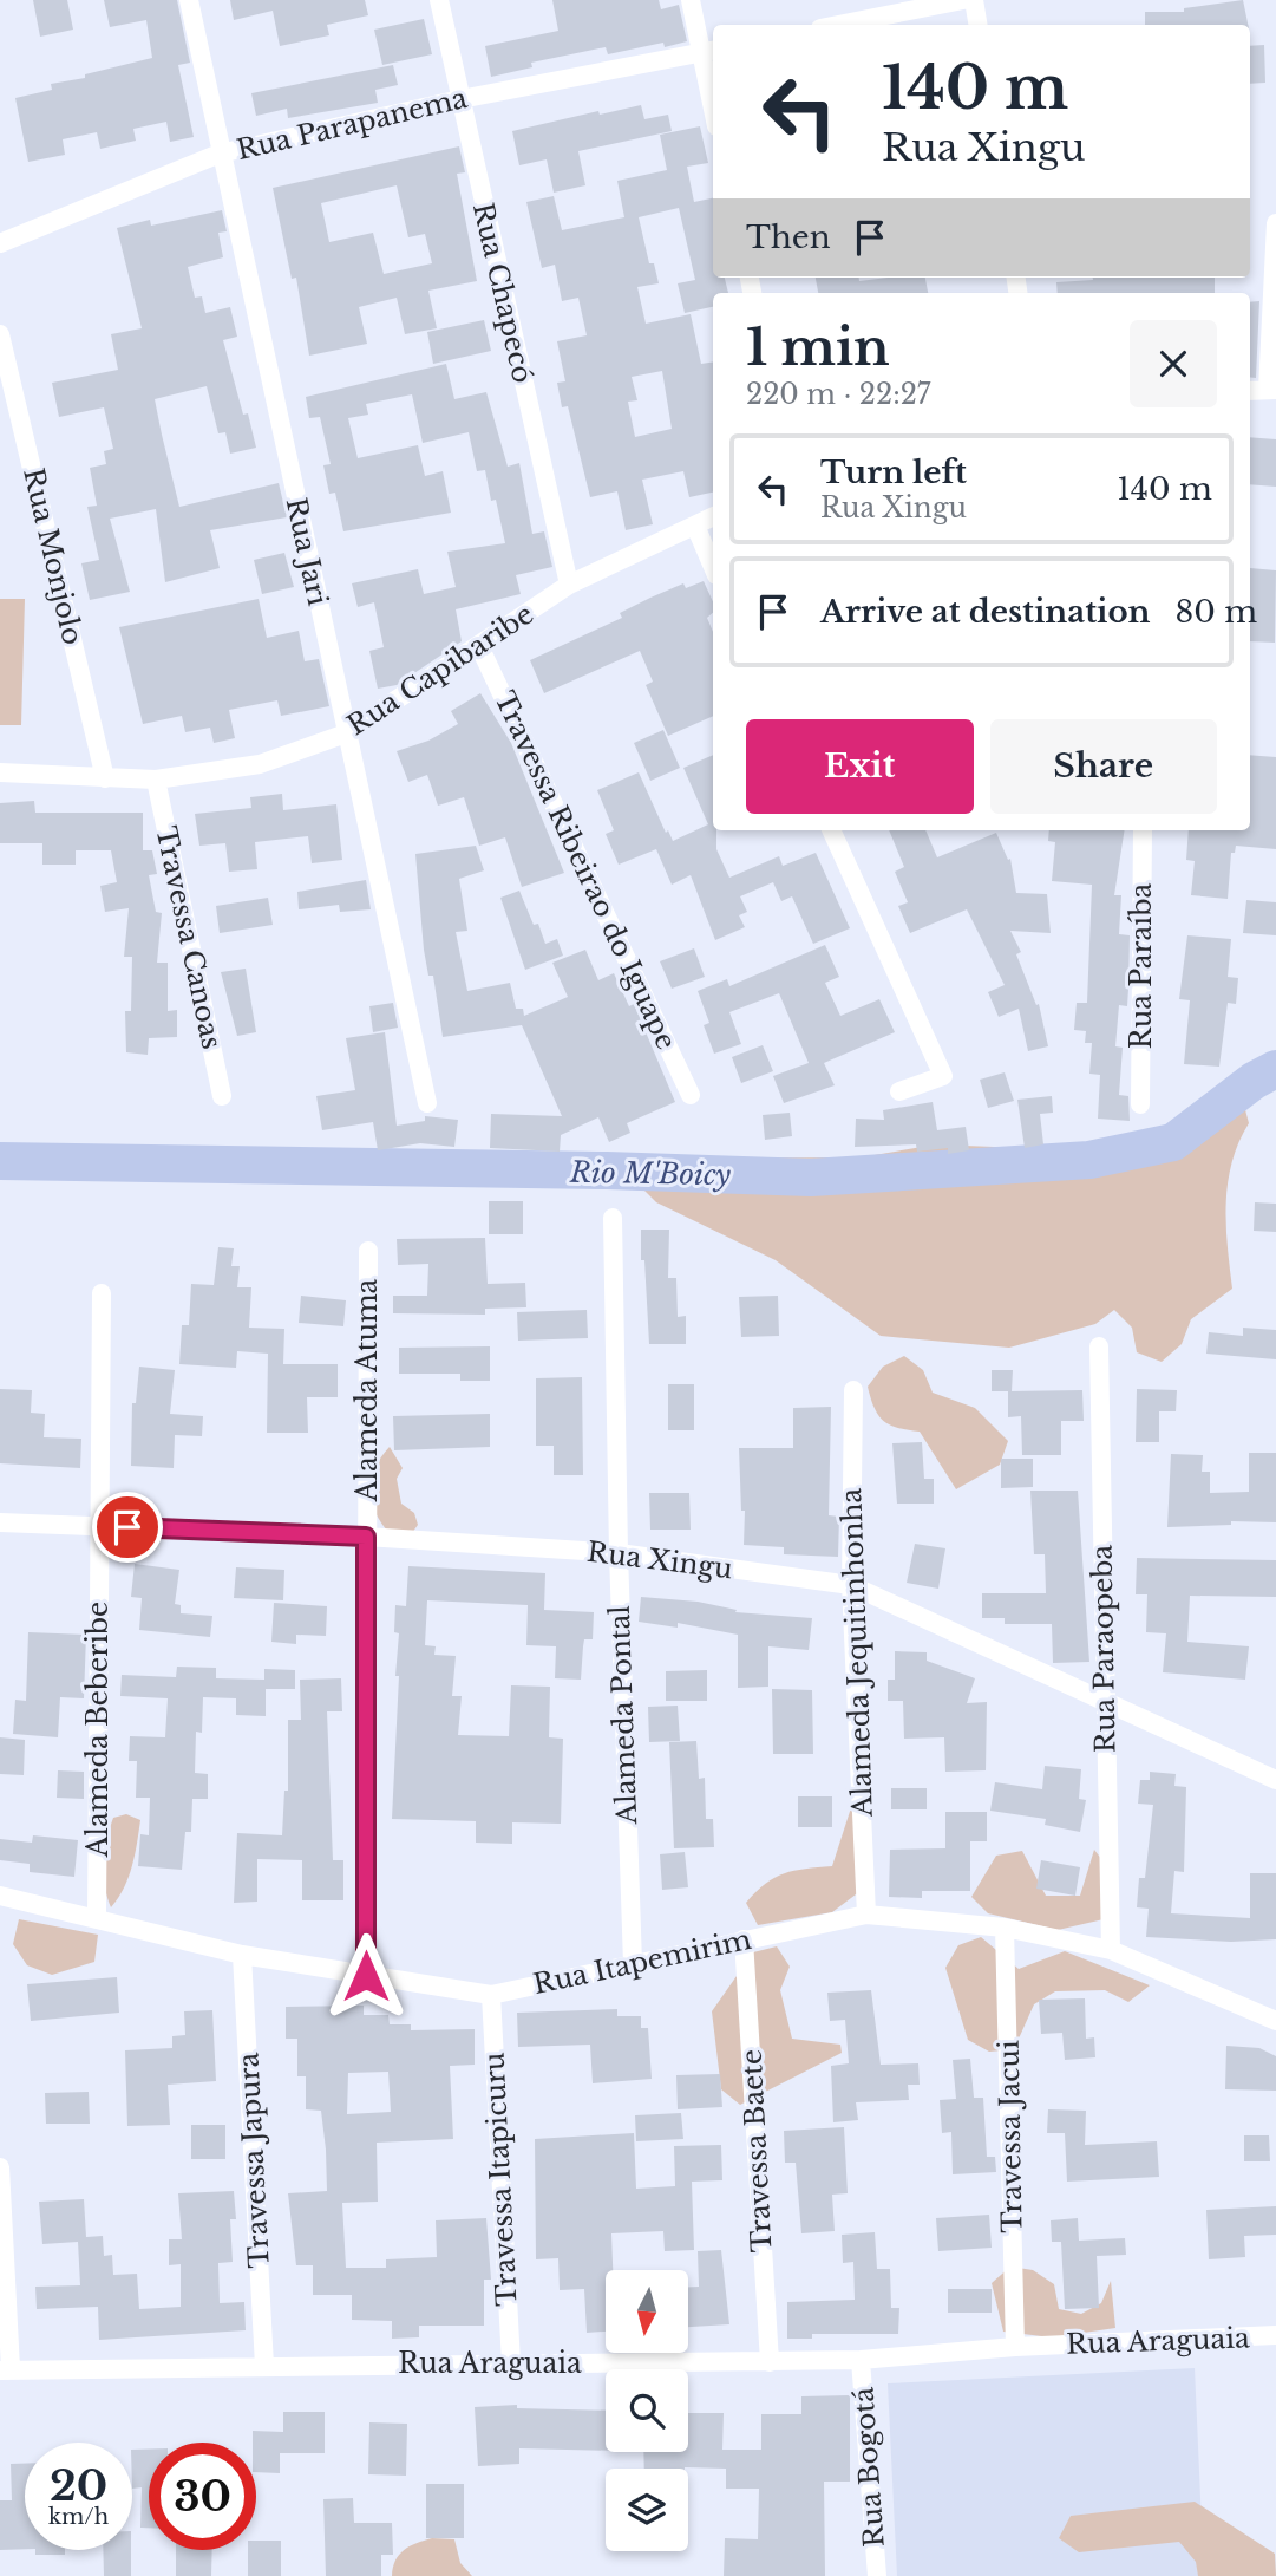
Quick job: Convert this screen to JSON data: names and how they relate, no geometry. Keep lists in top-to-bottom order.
{
  "streets": {
    "street": [
      "Rua Parapanema",
      "Rua Chapecó",
      "Rua Jari",
      "Rua Monjolo",
      "Rua Capibaribe",
      "Travessa Ribeirao do Iguape",
      "Travessa Canoas",
      "Rua Paraíba",
      "Alameda Atuma",
      "Rua Xingu",
      "Rua Paraopeba",
      "Alameda Jequitinhonha",
      "Alameda Pontal",
      "Alameda Beberibe",
      "Rua Itapemirim",
      "Travessa Jacui",
      "Travessa Baete",
      "Travessa Japura",
      "Travessa Itapicuru",
      "Rua Araguaia",
      "Rua Bogotá"
    ]
  },
  "crossings": [
    ["Rua Parapanema", "Rua Chapecó"],
    ["Rua Parapanema", "Rua Jari"],
    ["Rua Chapecó", "Rua Capibaribe"],
    ["Rua Jari", "Rua Capibaribe"],
    ["Rua Monjolo", "Rua Capibaribe"],
    ["Rua Capibaribe", "Travessa Ribeirao do Iguape"],
    ["Rua Capibaribe", "Travessa Canoas"],
    ["Alameda Atuma", "Rua Xingu"],
    ["Alameda Atuma", "Rua Itapemirim"],
    ["Rua Xingu", "Rua Paraopeba"],
    ["Rua Xingu", "Alameda Jequitinhonha"],
    ["Rua Xingu", "Alameda Pontal"],
    ["Rua Xingu", "Alameda Beberibe"],
    ["Rua Paraopeba", "Rua Itapemirim"],
    ["Alameda Jequitinhonha", "Rua Itapemirim"],
    ["Alameda Pontal", "Rua Itapemirim"],
    ["Alameda Beberibe", "Rua Itapemirim"],
    ["Rua Itapemirim", "Travessa Jacui"],
    ["Rua Itapemirim", "Travessa Baete"],
    ["Rua Itapemirim", "Travessa Japura"],
    ["Rua Itapemirim", "Travessa Itapicuru"],
    ["Travessa Jacui", "Rua Araguaia"],
    ["Travessa Baete", "Rua Araguaia"],
    ["Travessa Japura", "Rua Araguaia"],
    ["Travessa Itapicuru", "Rua Araguaia"],
    ["Rua Araguaia", "Rua Bogotá"]
  ],
  "water": ["Rio M'Boicy"],
  "north": "bottom",
  "page": {
    "turn": ["140 m", "Rua Xingu"],
    "then": "Then",
    "heading": ["1 min", "220 m · 22:27"],
    "list": [
      {
        "name": "Turn left",
        "note": "Rua Xingu",
        "value": "140 m"
      },
      {
        "name": "Arrive at destination",
        "value": "80 m"
      }
    ],
    "buttons": ["Exit", "Share"],
    "speed": "20 km/h",
    "limit": "30"
  }
}
